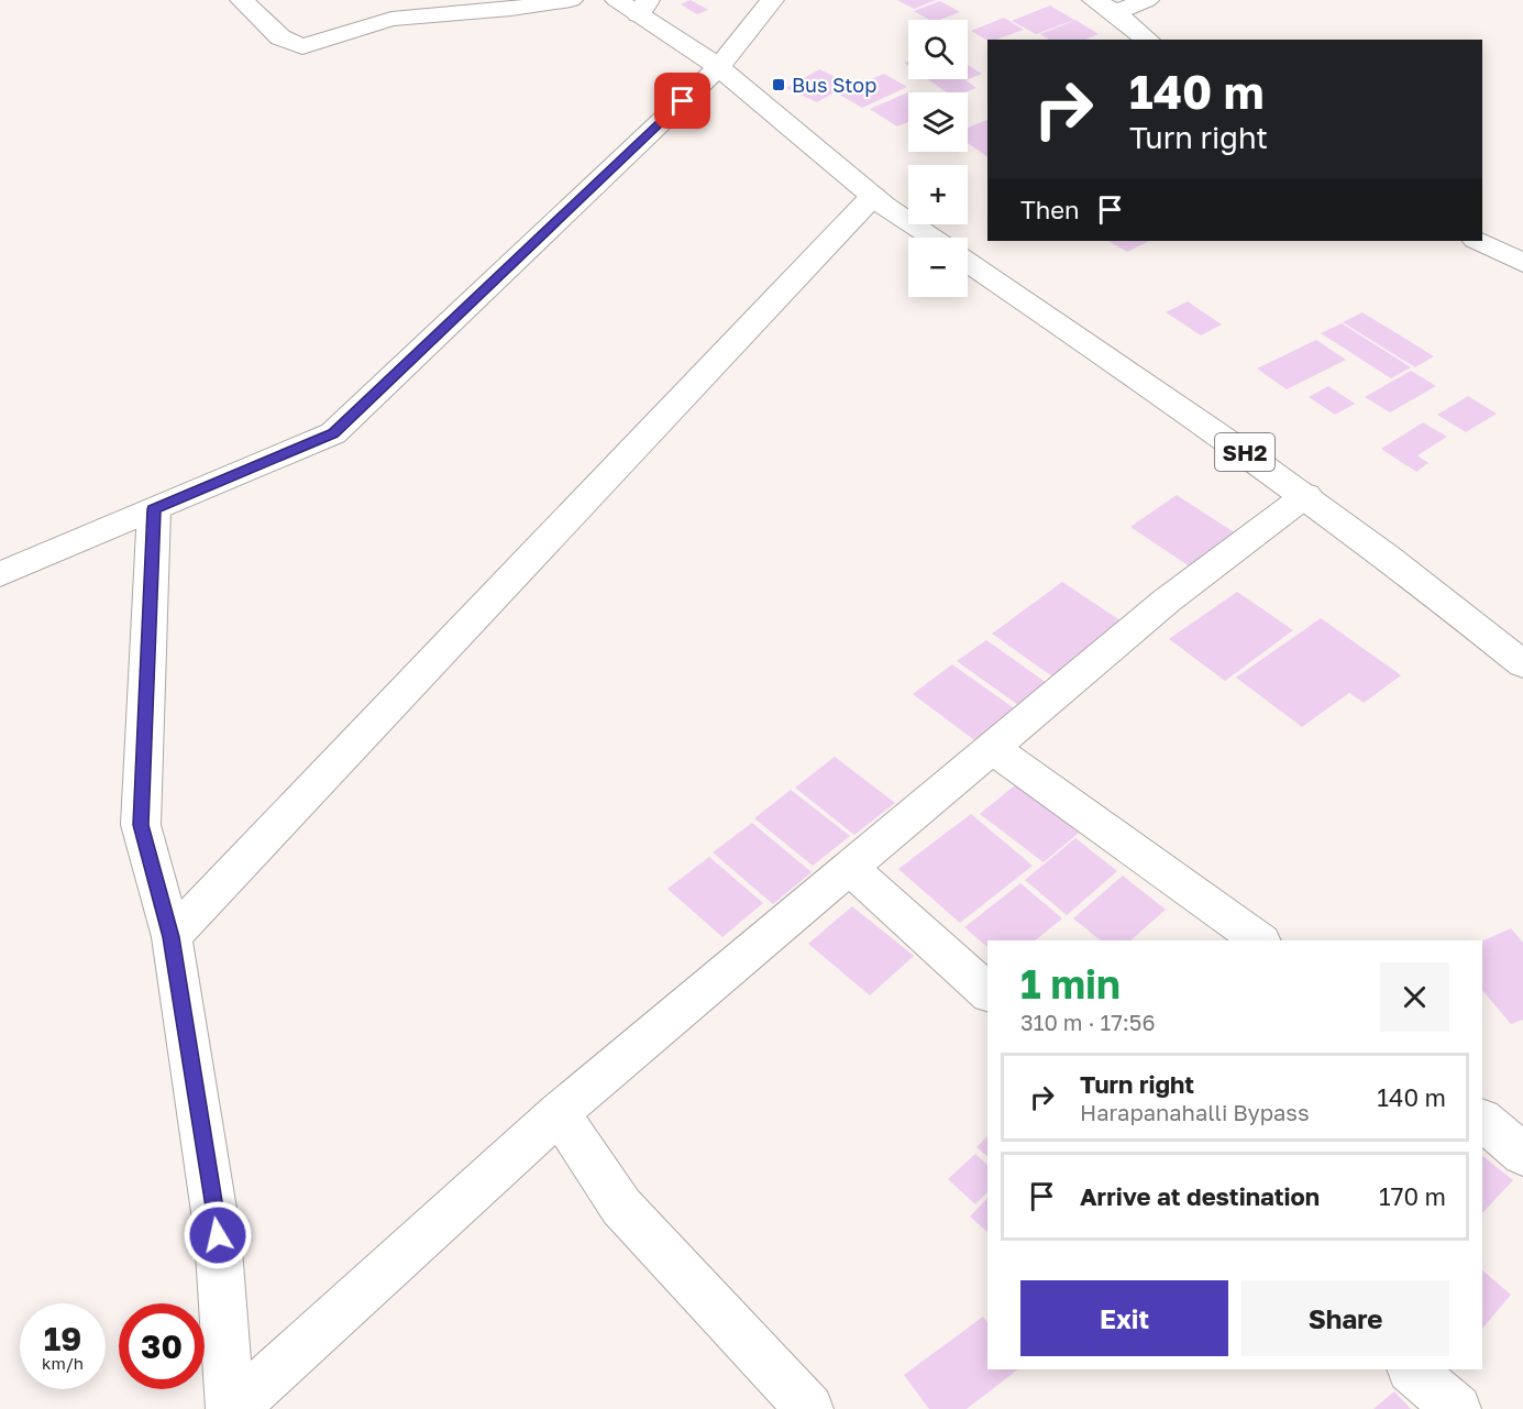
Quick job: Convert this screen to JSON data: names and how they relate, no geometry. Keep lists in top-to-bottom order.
{
  "streets": {
    "street": ["SH2"]
  },
  "places": {
    "transit": ["Bus Stop"]
  },
  "page": {
    "map_buttons": ["+", "−"],
    "turn": ["140 m", "Turn right"],
    "then": "Then",
    "heading": ["1 min", "310 m · 17:56"],
    "list": [
      {
        "name": "Turn right",
        "note": "Harapanahalli Bypass",
        "value": "140 m"
      },
      {
        "name": "Arrive at destination",
        "value": "170 m"
      }
    ],
    "buttons": ["Exit", "Share"],
    "speed": "19 km/h",
    "limit": "30"
  }
}
